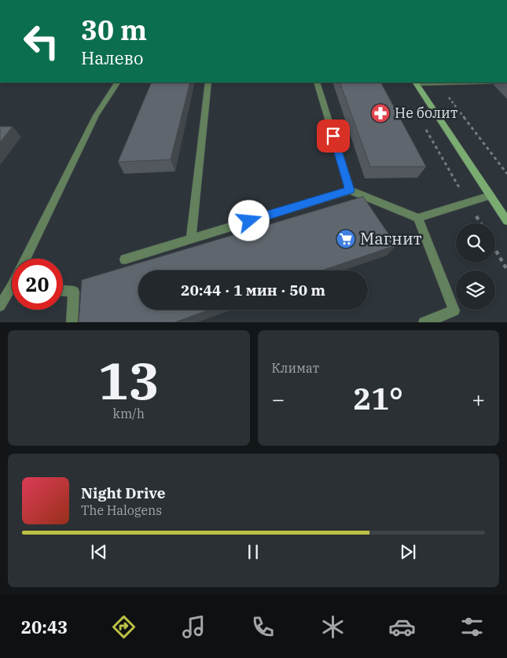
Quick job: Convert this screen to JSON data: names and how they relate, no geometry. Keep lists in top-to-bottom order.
{
  "places": {
    "pharmacy": ["Не болит"],
    "supermarket": ["Магнит"]
  },
  "page": {
    "turn": ["30 m", "Налево"],
    "limit": "20",
    "trip": "20:44 · 1 мин · 50 m",
    "tile": [
      ["13", "km/h"],
      "Климат"
    ],
    "heat": ["−", "21°", "+"],
    "song": ["Night Drive", "The Halogens"],
    "tabs": "20:43"
  }
}
